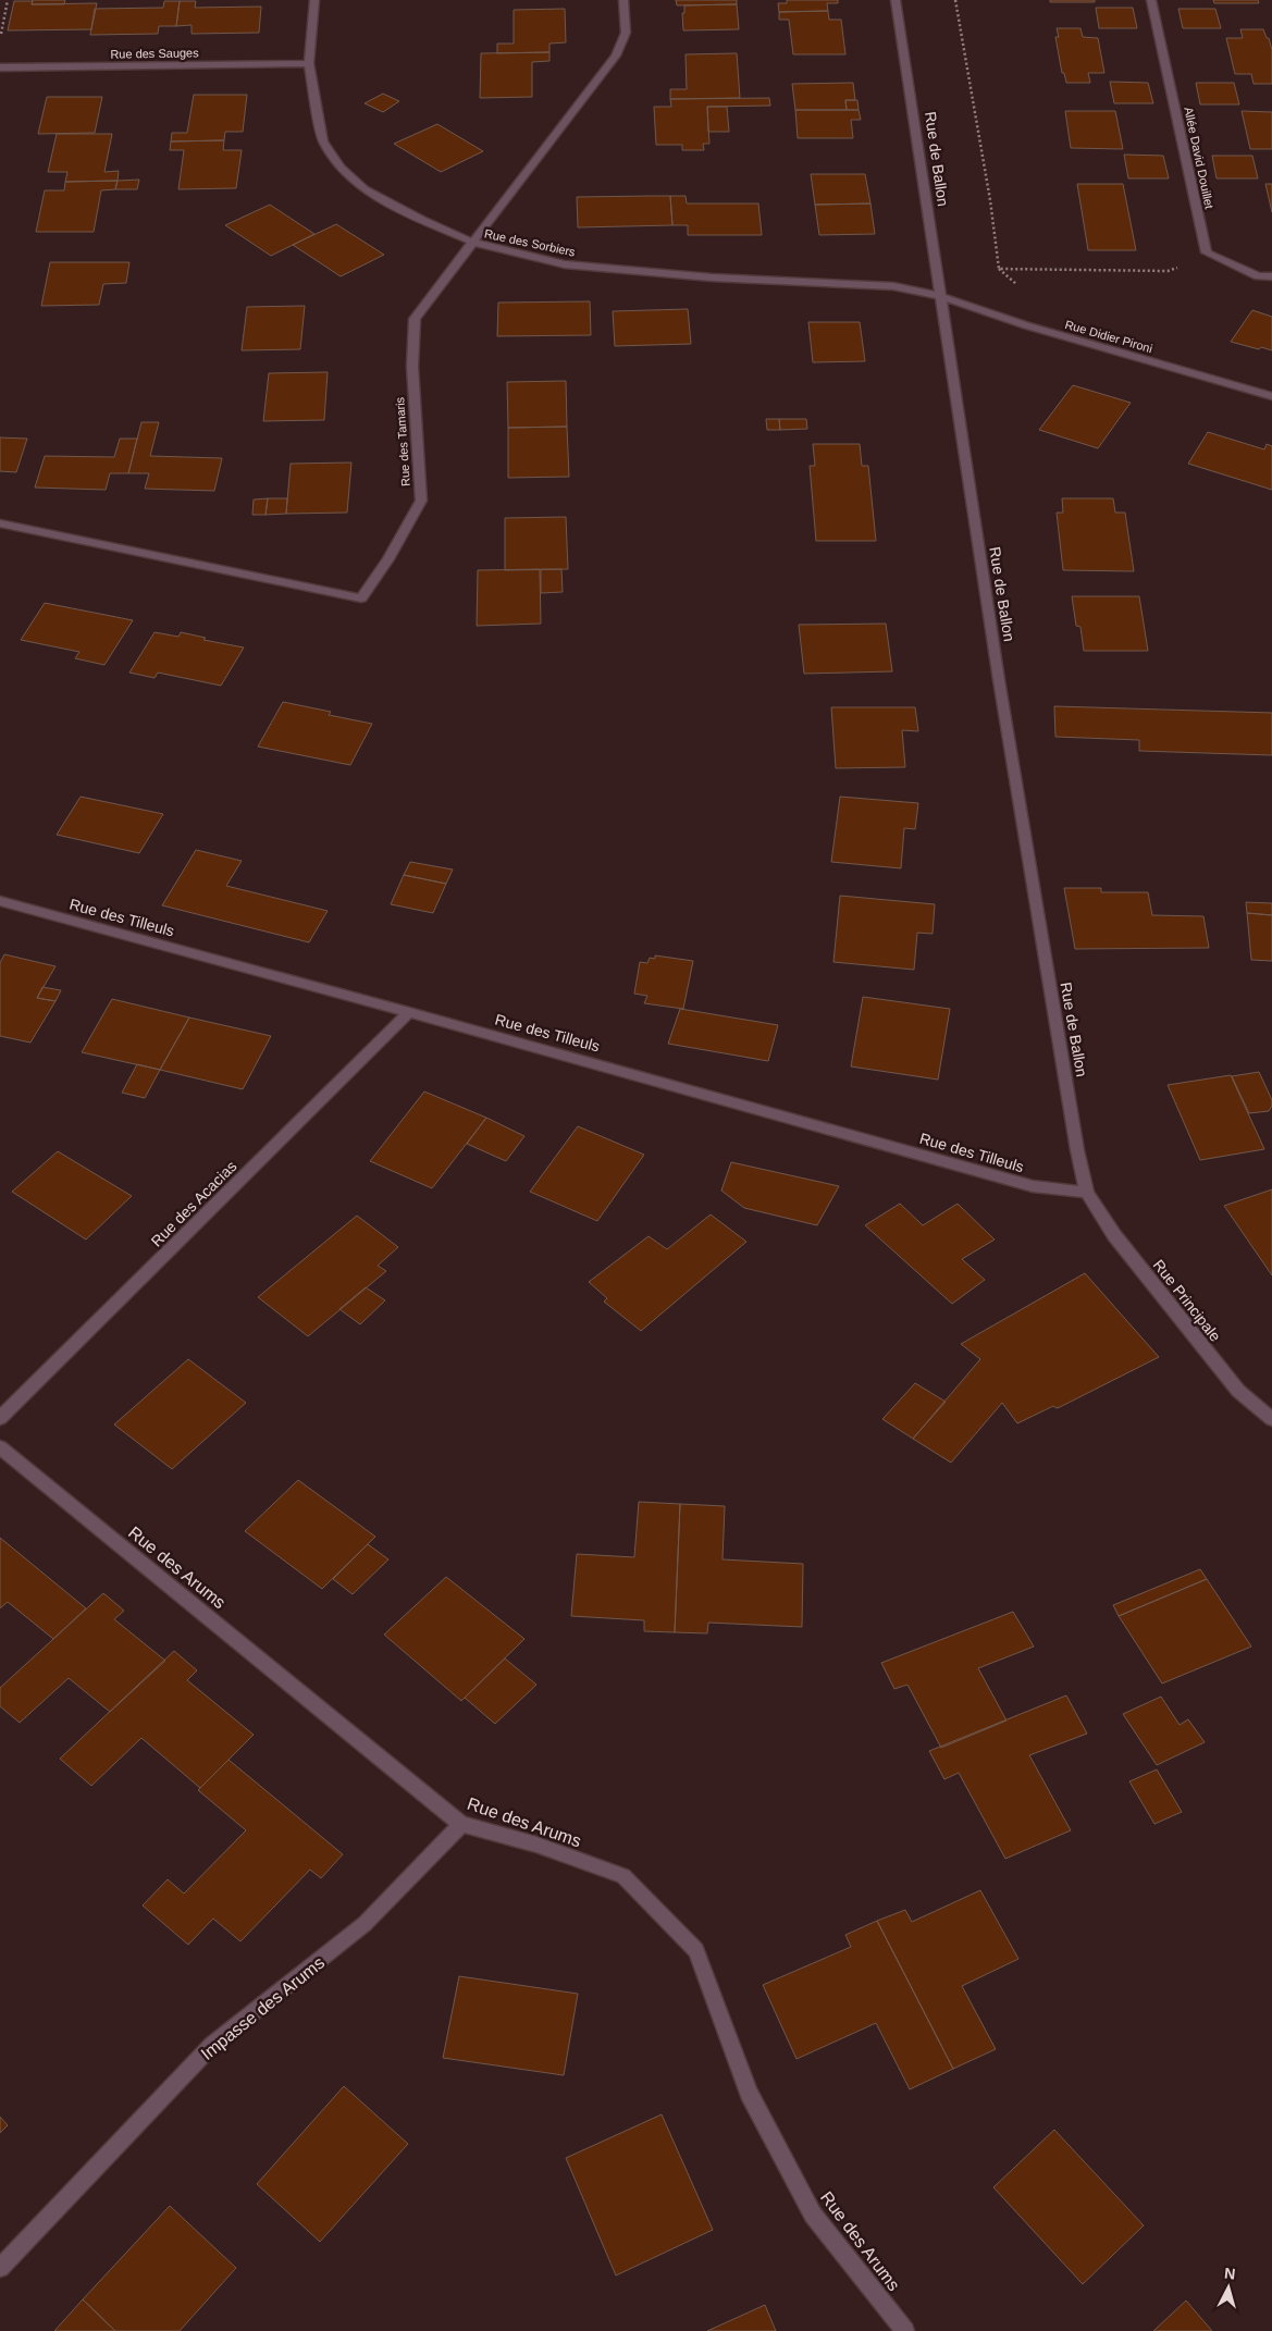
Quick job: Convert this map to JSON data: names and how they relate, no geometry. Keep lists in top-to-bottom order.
{
  "streets": {
    "street": [
      "Rue des Sauges",
      "Allée David Douillet",
      "Rue de Ballon",
      "Rue des Sorbiers",
      "Rue Didier Pironi",
      "Rue des Tamaris",
      "Rue des Tilleuls",
      "Rue des Acacias",
      "Rue Principale",
      "Rue des Arums",
      "Impasse des Arums"
    ]
  },
  "crossings": [
    ["Rue des Sauges", "Rue des Sorbiers"],
    ["Rue de Ballon", "Rue des Sorbiers"],
    ["Rue de Ballon", "Rue Didier Pironi"],
    ["Rue de Ballon", "Rue des Tilleuls"],
    ["Rue de Ballon", "Rue Principale"],
    ["Rue des Sorbiers", "Rue Didier Pironi"],
    ["Rue des Sorbiers", "Rue des Tamaris"],
    ["Rue des Tilleuls", "Rue des Acacias"],
    ["Rue des Tilleuls", "Rue Principale"],
    ["Rue des Arums", "Impasse des Arums"]
  ],
  "north": "top"
}
